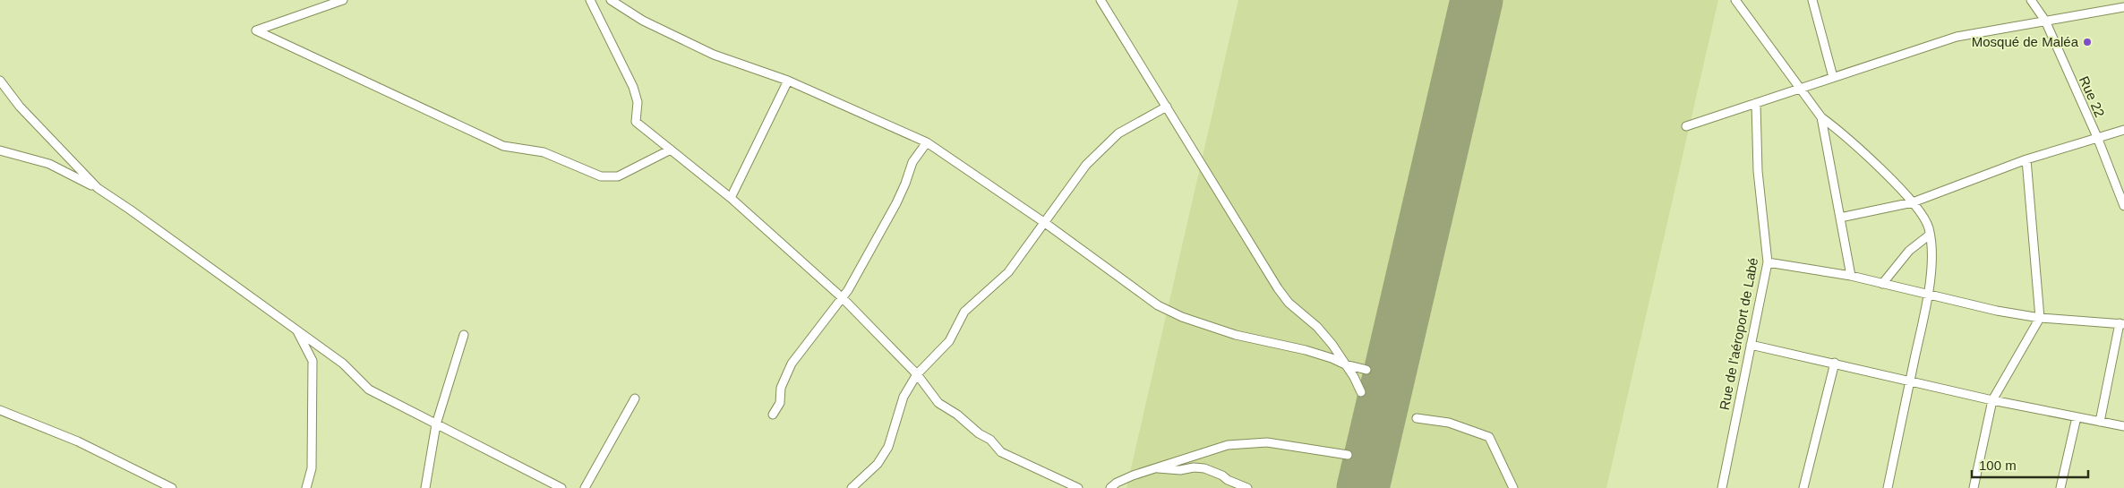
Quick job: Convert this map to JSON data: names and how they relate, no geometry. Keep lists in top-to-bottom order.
{
  "streets": {
    "street": ["Rue 22", "Rue de l'aéroport de Labé"]
  },
  "places": ["Mosqué de Maléa"],
  "scale_bar": "100 m"
}
